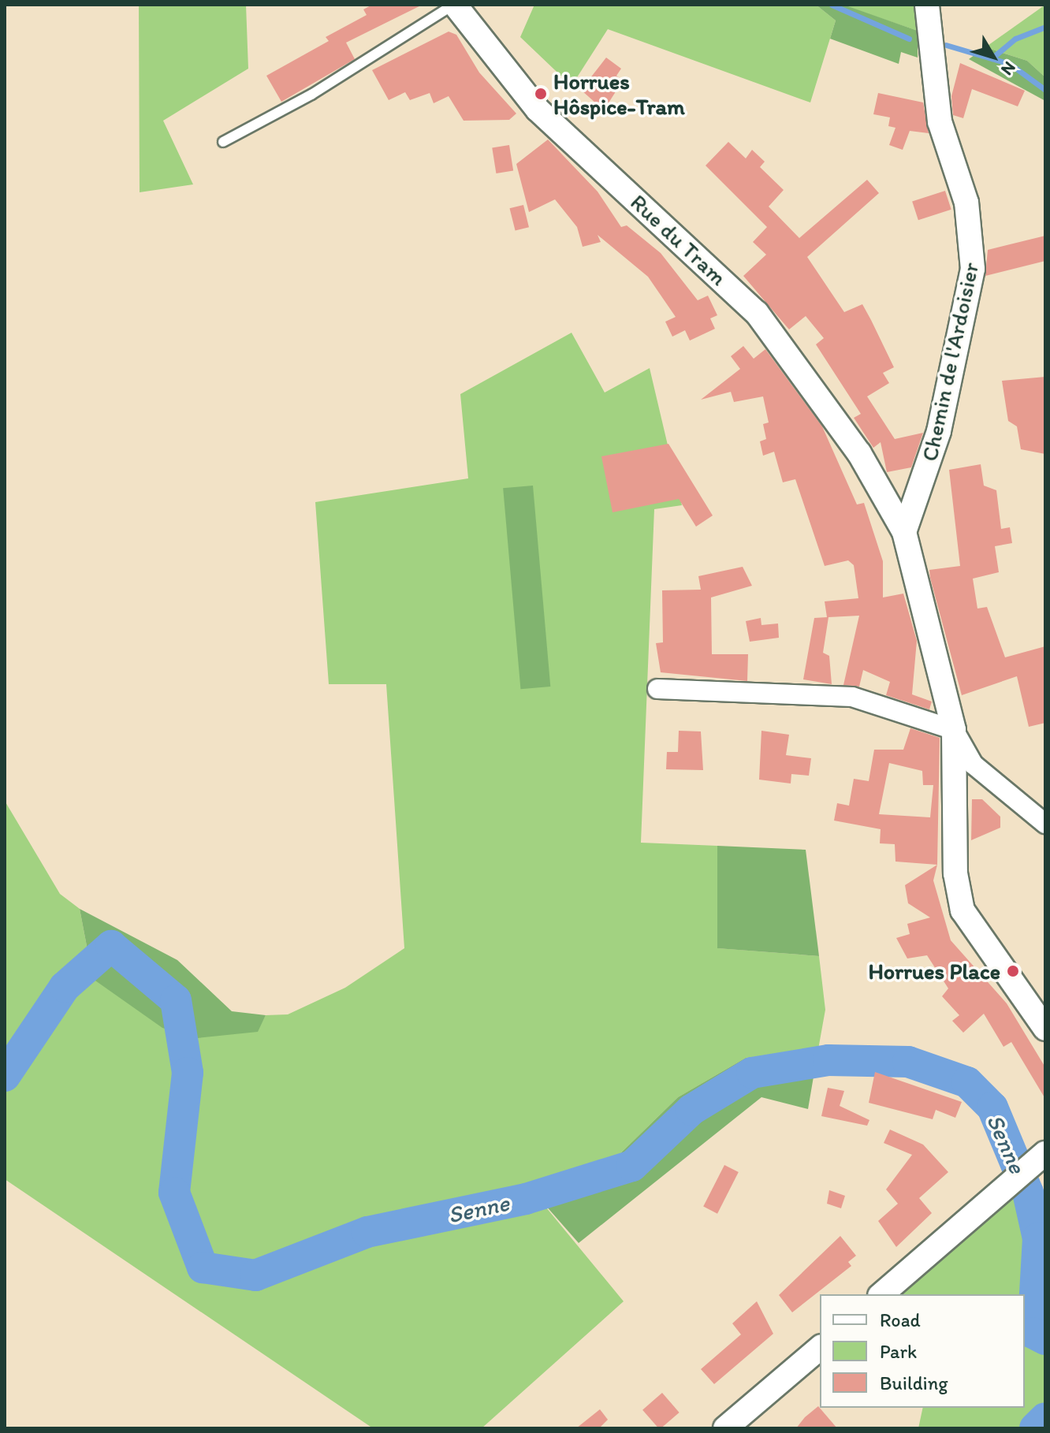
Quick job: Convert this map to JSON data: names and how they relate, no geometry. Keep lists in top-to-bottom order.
{
  "streets": {
    "street": ["Rue du Tram", "Chemin de l'Ardoisier"]
  },
  "crossings": [
    ["Rue du Tram", "Chemin de l'Ardoisier"]
  ],
  "water": ["Senne"],
  "places": ["Horrues Hôspice-Tram", "Horrues Place"],
  "legend": ["Road", "Park", "Building"],
  "north": "bottom right"
}
